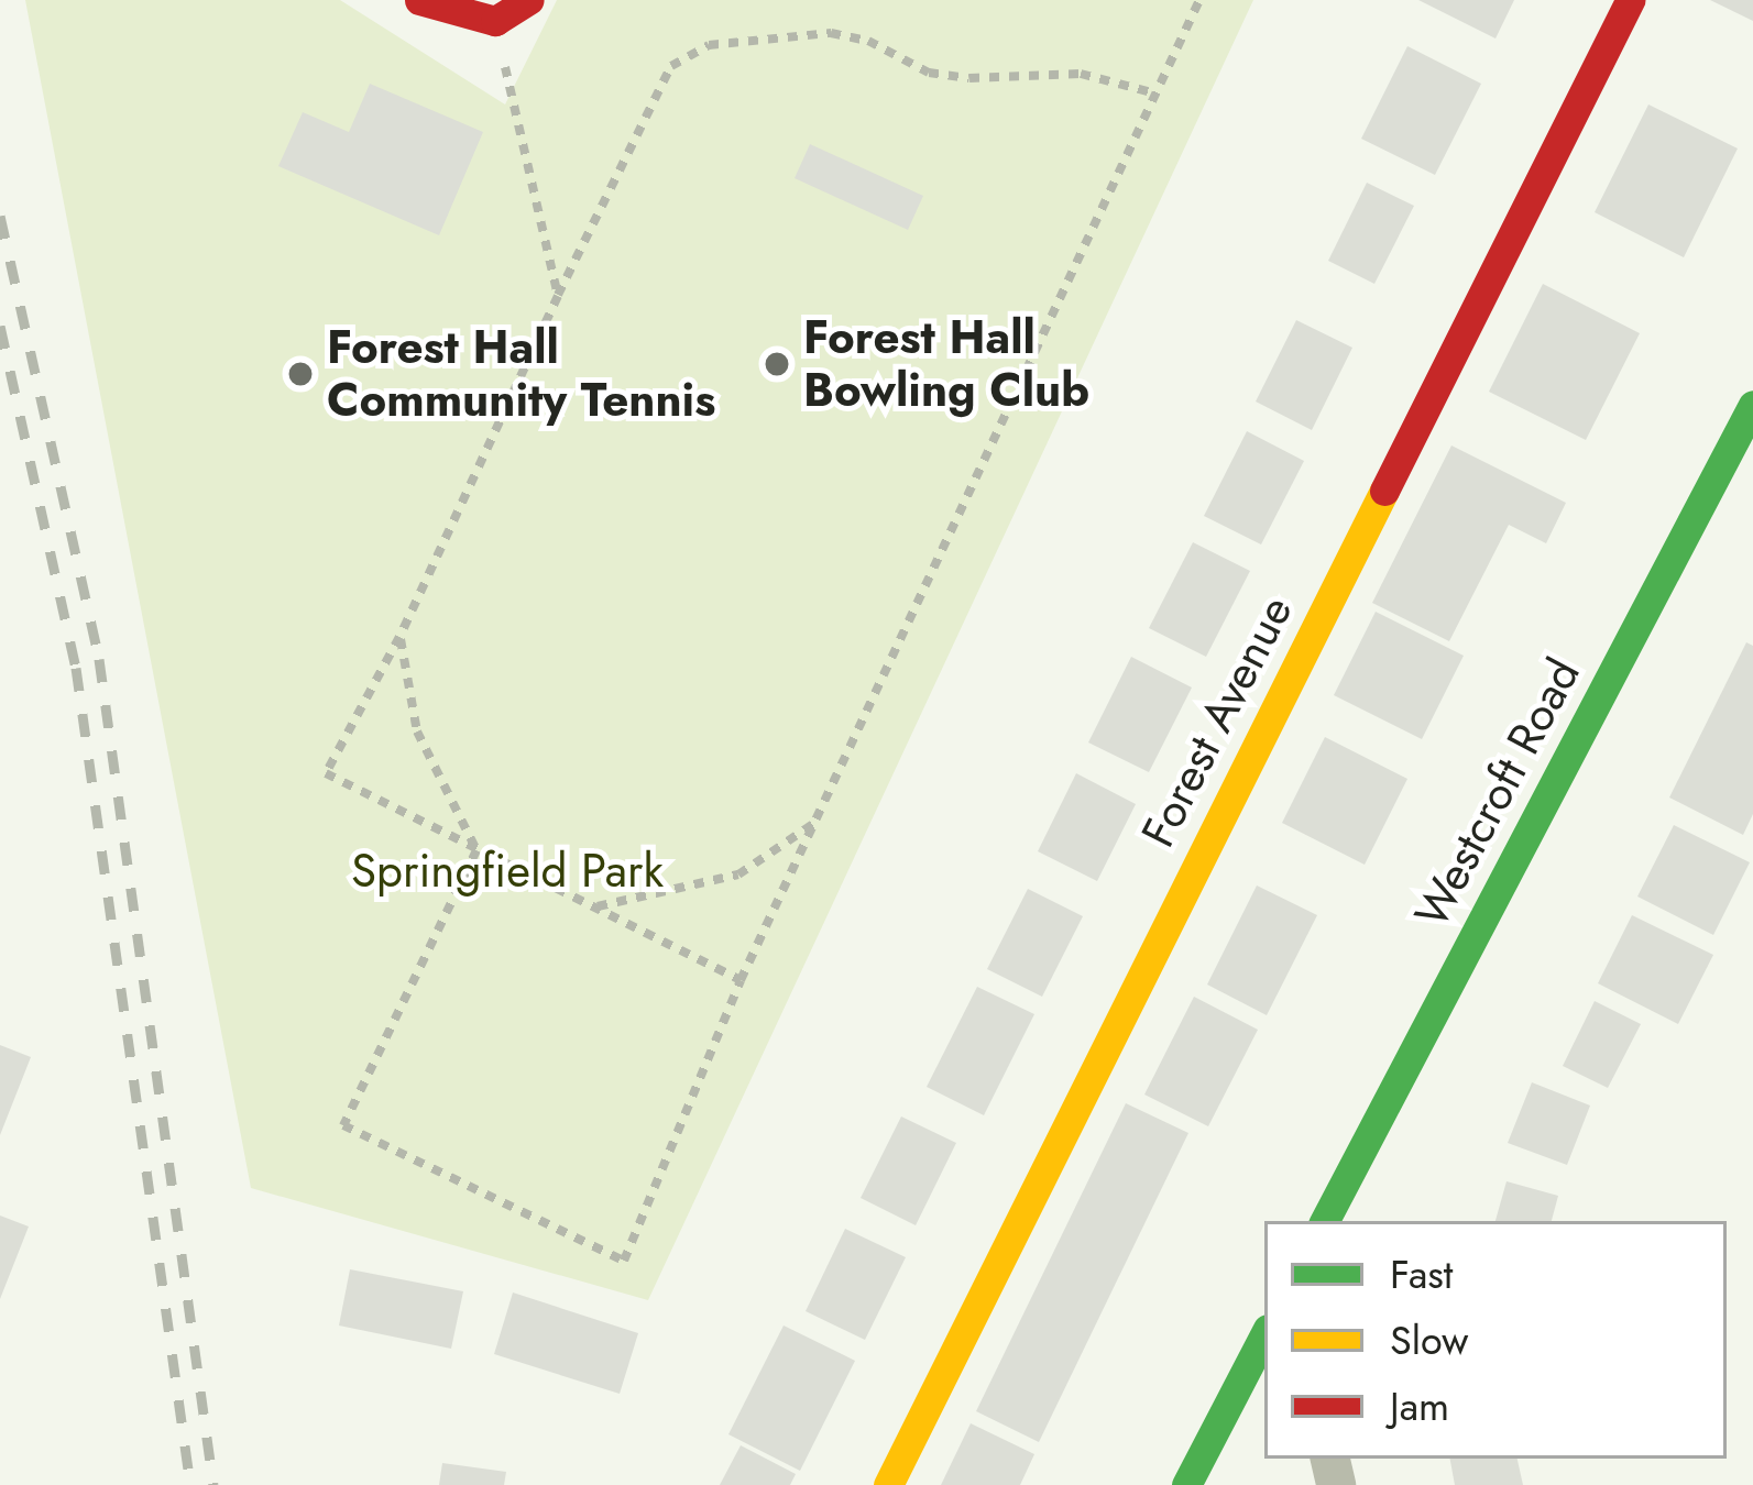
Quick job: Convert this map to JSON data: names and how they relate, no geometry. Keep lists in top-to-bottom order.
{
  "streets": {
    "street": ["Forest Avenue", "Westcroft Road"]
  },
  "parks": ["Springfield Park"],
  "places": ["Forest Hall Bowling Club", "Forest Hall Community Tennis"],
  "legend": ["Fast", "Slow", "Jam"]
}
